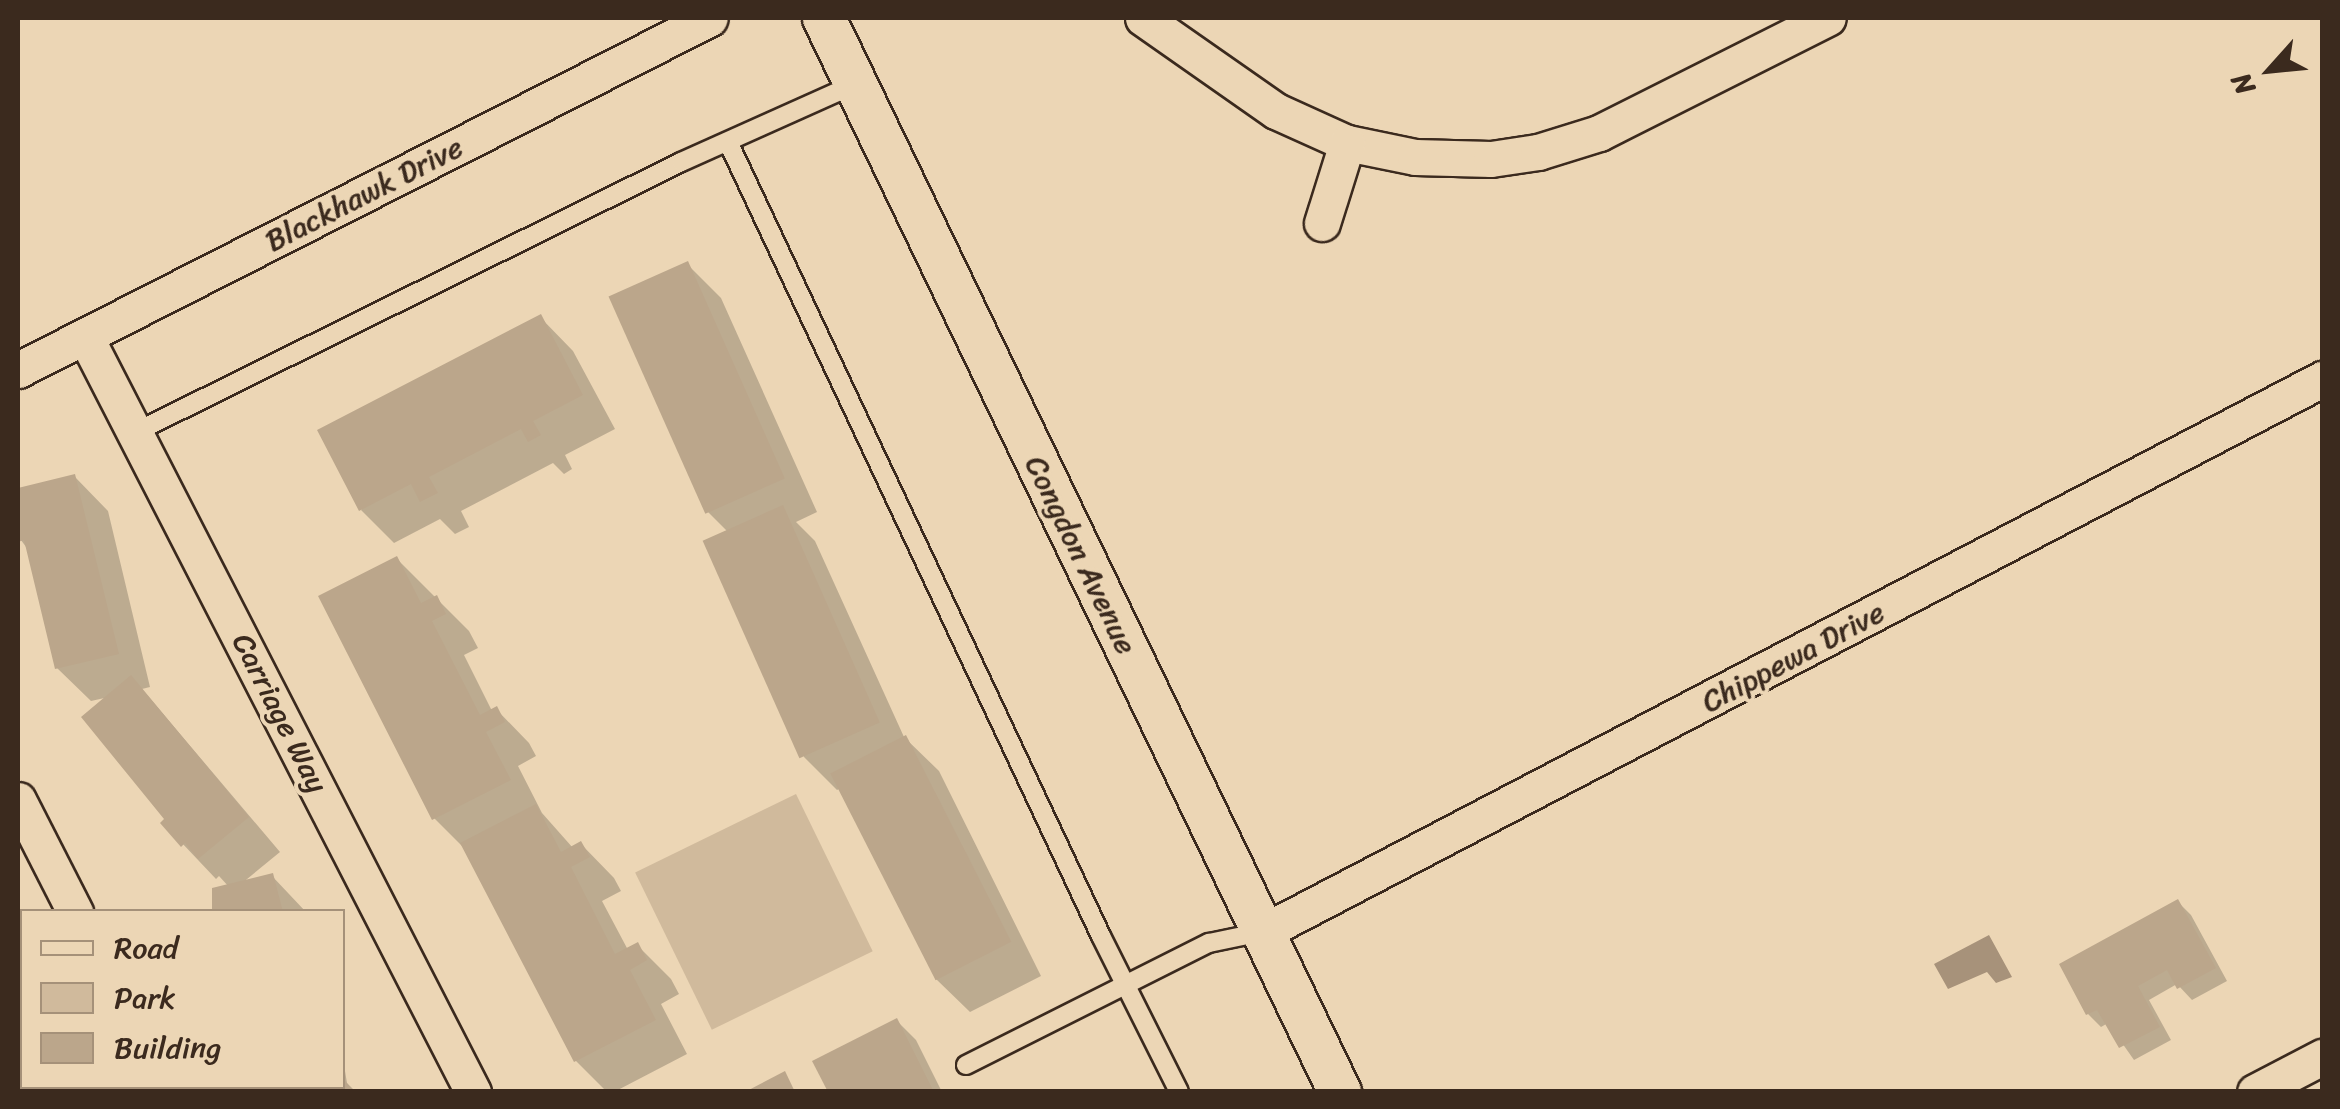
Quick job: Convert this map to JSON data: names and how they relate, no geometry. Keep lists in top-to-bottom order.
{
  "streets": {
    "street": [
      "Blackhawk Drive",
      "Congdon Avenue",
      "Chippewa Drive",
      "Carriage Way"
    ]
  },
  "crossings": [
    ["Blackhawk Drive", "Carriage Way"],
    ["Congdon Avenue", "Chippewa Drive"]
  ],
  "legend": ["Road", "Park", "Building"],
  "north": "bottom left"
}
